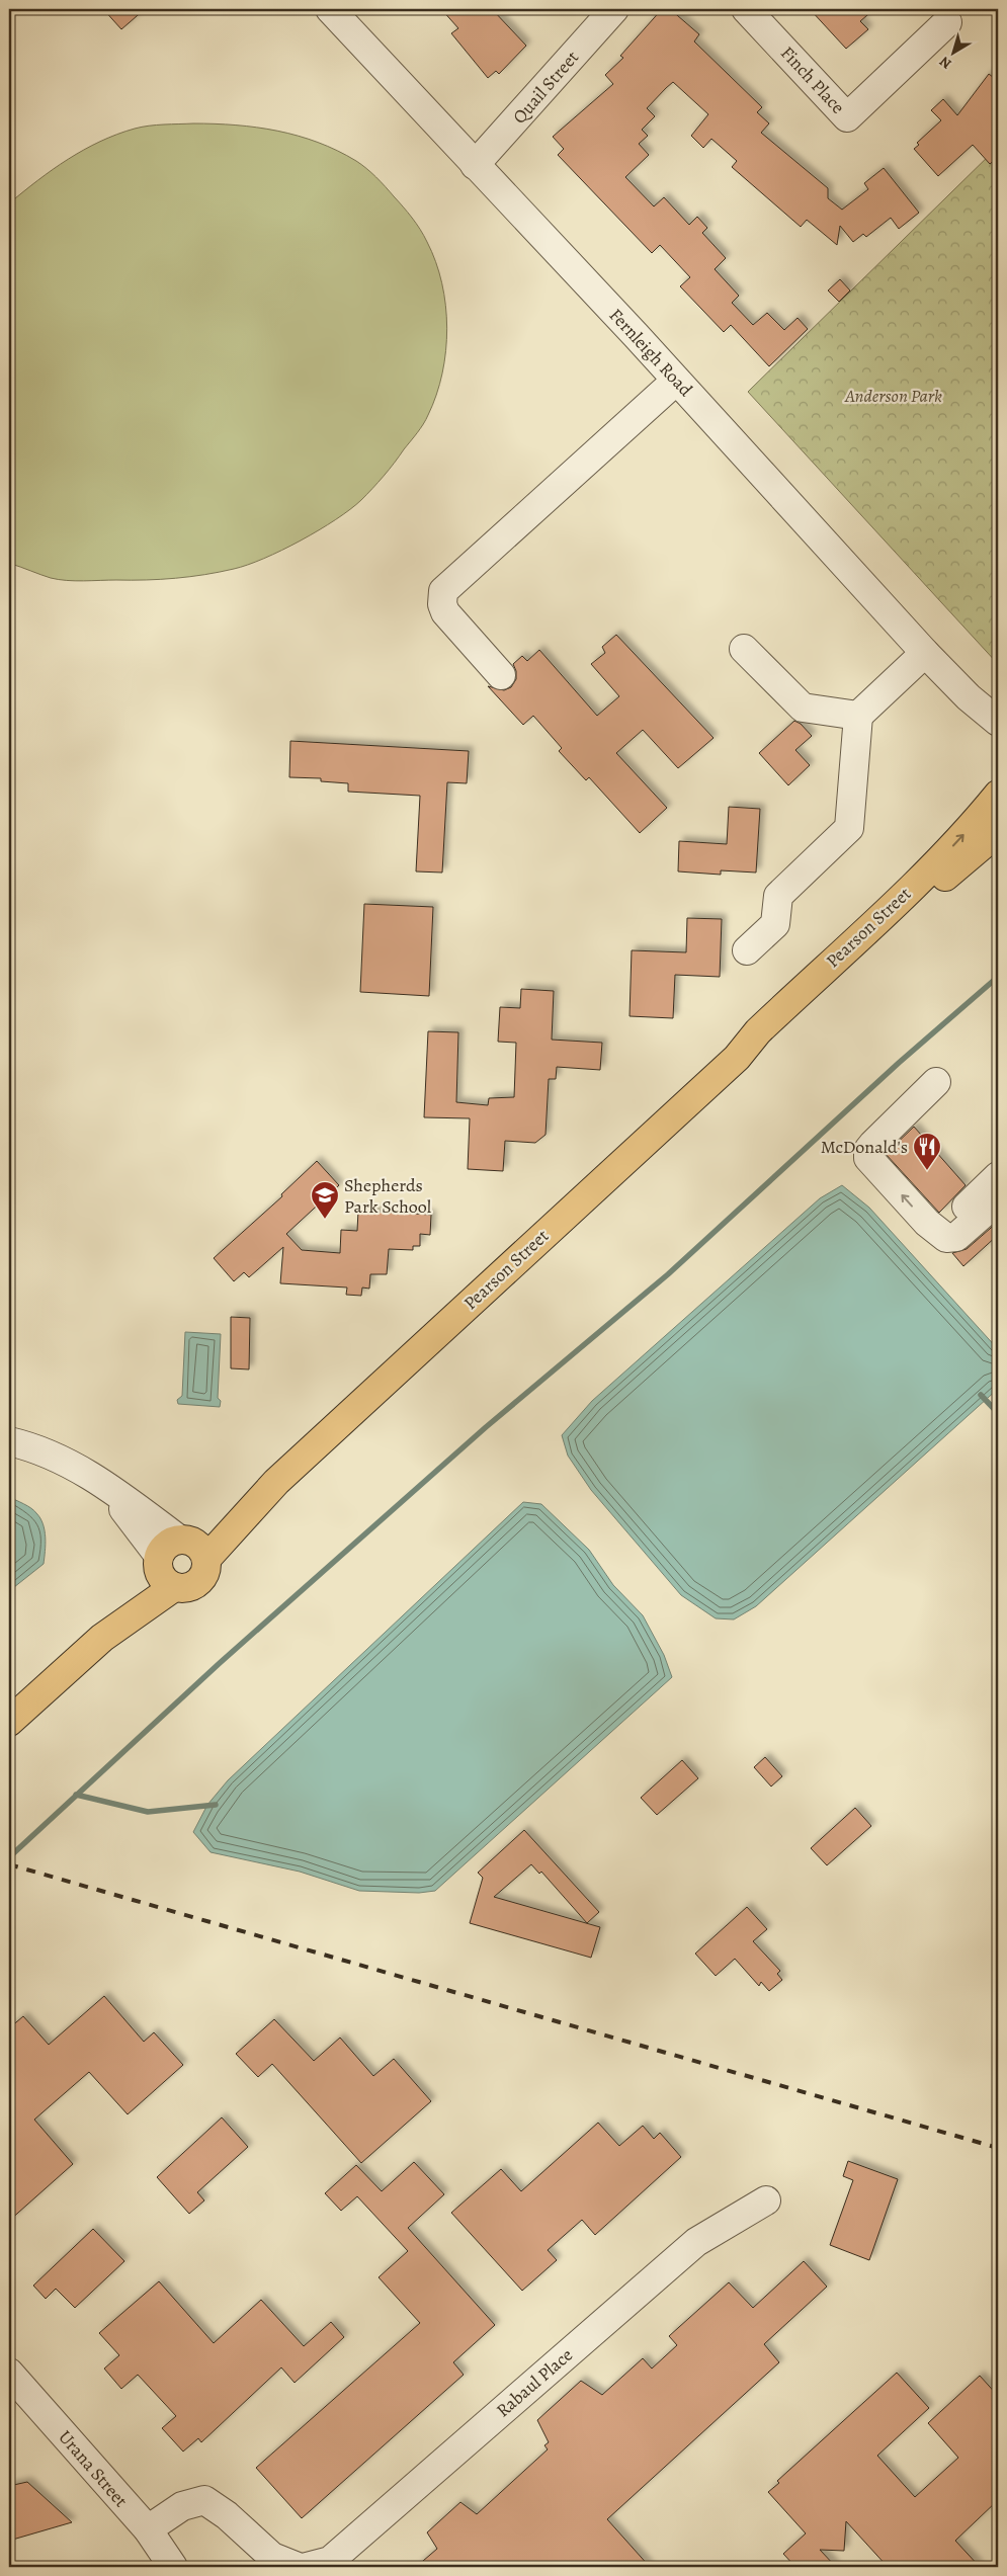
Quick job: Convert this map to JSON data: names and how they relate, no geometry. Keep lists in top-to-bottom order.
{
  "streets": {
    "main road": ["Pearson Street"],
    "street": [
      "Finch Place",
      "Quail Street",
      "Fernleigh Road",
      "Rabaul Place",
      "Urana Street"
    ]
  },
  "crossings": [
    ["Quail Street", "Fernleigh Road"]
  ],
  "parks": ["Anderson Park"],
  "places": {
    "restaurant": ["McDonald's"],
    "school or university": ["Shepherds Park School"]
  },
  "north": "bottom left"
}
